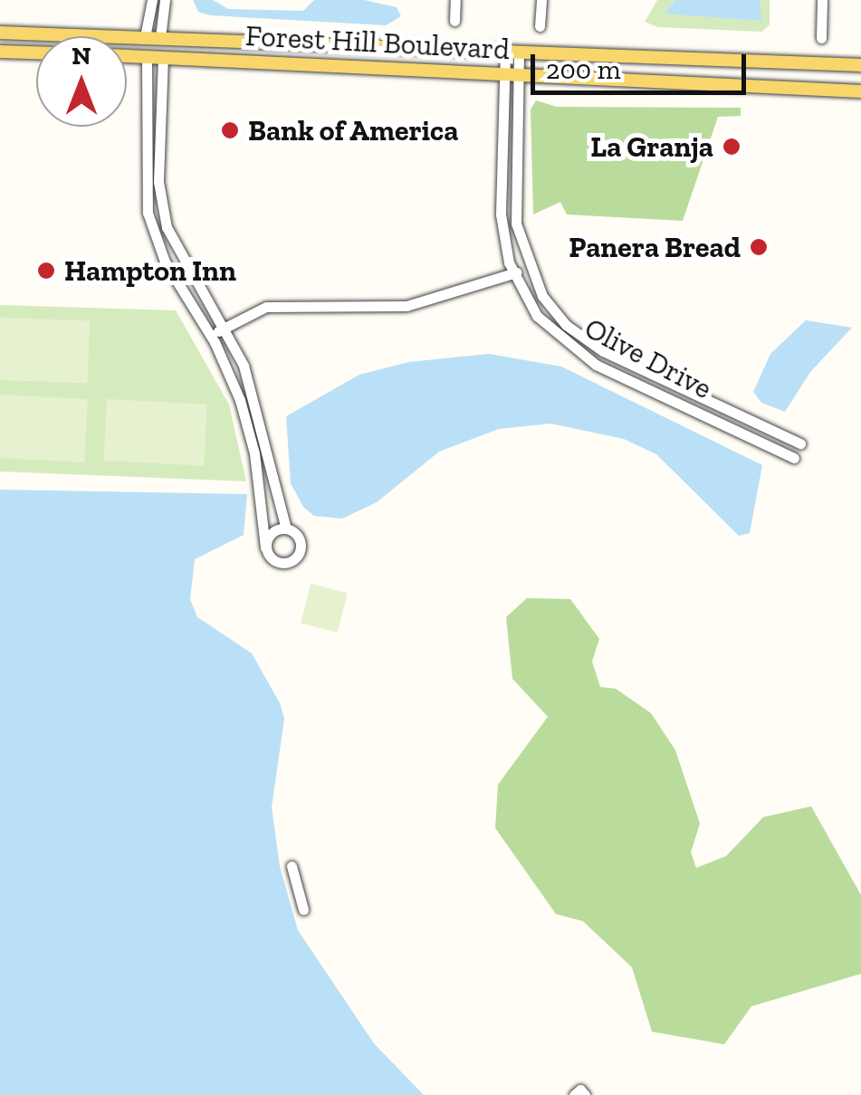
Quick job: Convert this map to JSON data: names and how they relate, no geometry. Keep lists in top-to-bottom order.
{
  "streets": {
    "main road": ["Forest Hill Boulevard"],
    "street": ["Olive Drive"]
  },
  "crossings": [
    ["Forest Hill Boulevard", "Olive Drive"]
  ],
  "places": [
    "Bank of America",
    "La Granja",
    "Panera Bread",
    "Hampton Inn"
  ],
  "scale_bar": "200 m",
  "north": "top"
}
